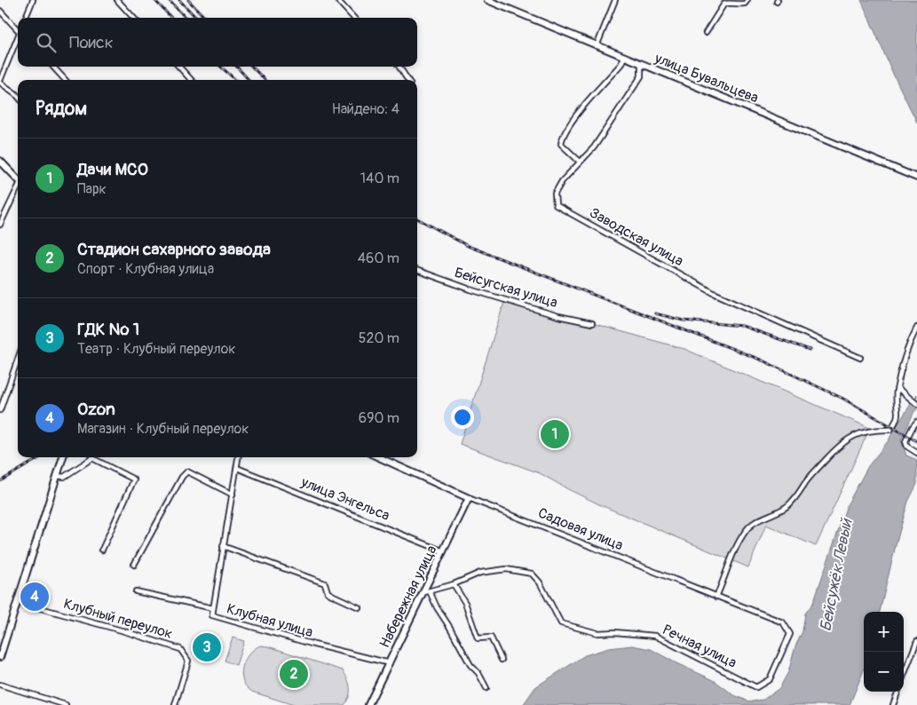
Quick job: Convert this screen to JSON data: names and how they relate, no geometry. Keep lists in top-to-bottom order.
{
  "streets": {
    "street": [
      "улица Бувальцева",
      "Заводская улица",
      "Бейсугская улица",
      "улица Энгельса",
      "Садовая улица",
      "Набережная улица",
      "Клубный переулок",
      "Клубная улица",
      "Речная улица"
    ]
  },
  "crossings": [
    ["улица Бувальцева", "Заводская улица"],
    ["улица Энгельса", "Набережная улица"],
    ["улица Энгельса", "Клубная улица"],
    ["Садовая улица", "Набережная улица"],
    ["Садовая улица", "Речная улица"],
    ["Набережная улица", "Клубная улица"],
    ["Набережная улица", "Речная улица"]
  ],
  "water": ["Бейсужёк Левый"],
  "page": {
    "search": "Поиск",
    "heading": ["Рядом", "Найдено: 4"],
    "list": [
      {
        "mark": "1",
        "name": "Дачи МСО",
        "note": "Парк",
        "value": "140 m"
      },
      {
        "mark": "2",
        "name": "Стадион сахарного завода",
        "note": "Спорт · Клубная улица",
        "value": "460 m"
      },
      {
        "mark": "3",
        "name": "ГДК № 1",
        "note": "Театр · Клубный переулок",
        "value": "520 m"
      },
      {
        "mark": "4",
        "name": "Ozon",
        "note": "Магазин · Клубный переулок",
        "value": "690 m"
      }
    ],
    "pins": [
      "1",
      "4",
      "3",
      "2"
    ],
    "map_buttons": ["+", "−"]
  }
}
